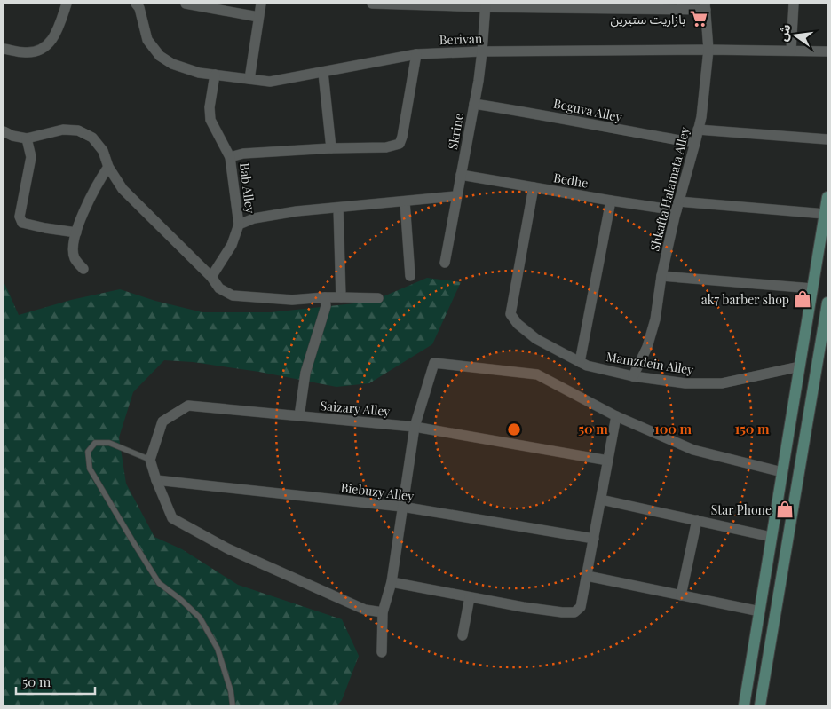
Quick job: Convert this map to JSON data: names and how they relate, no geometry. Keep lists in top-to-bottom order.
{
  "streets": {
    "street": [
      "Berivan",
      "Beguva Alley",
      "Skrine",
      "Bedhe",
      "Bab Alley",
      "Shkafta Halamata Alley",
      "Mamzdein Alley",
      "Saizary Alley",
      "Biebuzy Alley"
    ]
  },
  "crossings": [
    ["Berivan", "Skrine"],
    ["Berivan", "Bab Alley"],
    ["Berivan", "Shkafta Halamata Alley"],
    ["Beguva Alley", "Skrine"],
    ["Beguva Alley", "Shkafta Halamata Alley"],
    ["Skrine", "Bedhe"],
    ["Bedhe", "Shkafta Halamata Alley"],
    ["Bedhe", "Mamzdein Alley"],
    ["Shkafta Halamata Alley", "Mamzdein Alley"]
  ],
  "places": {
    "supermarket": ["بازاريت ستيرين"],
    "shop": ["ak7 barber shop", "Star Phone"]
  },
  "scale_bar": "50 m",
  "north": "left",
  "rings": ["50 m", "100 m", "150 m"]
}
